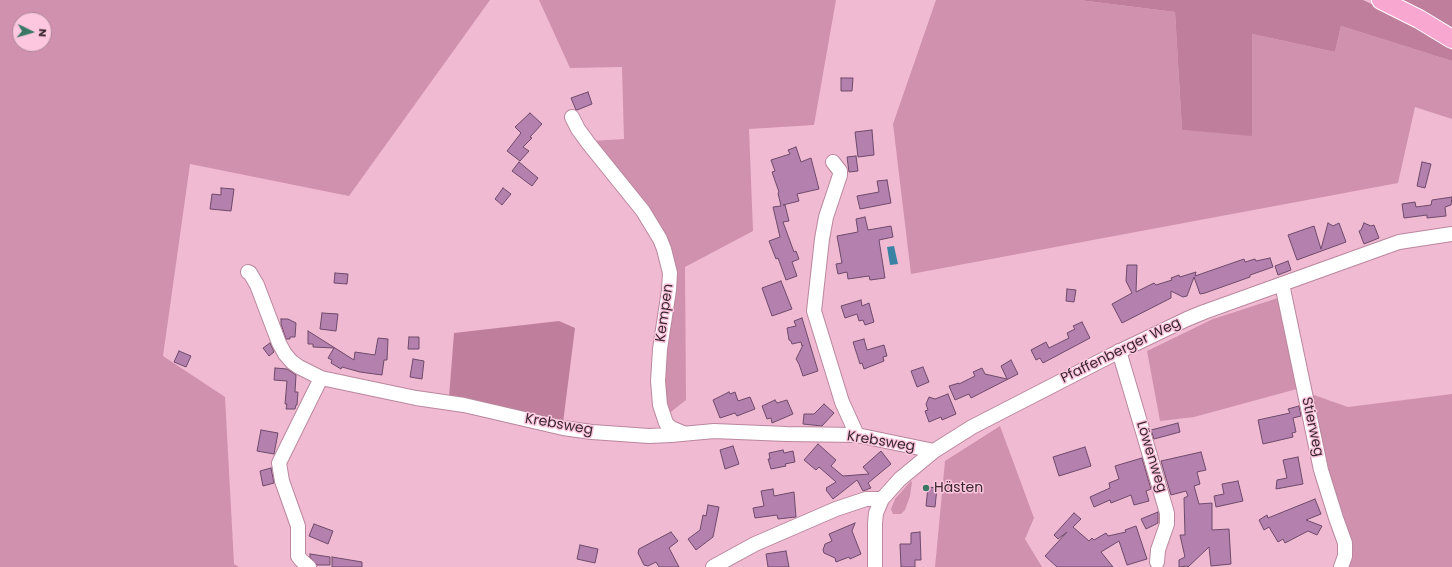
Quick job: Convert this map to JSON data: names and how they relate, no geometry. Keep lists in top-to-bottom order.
{
  "streets": {
    "street": [
      "Kempen",
      "Pfaffenberger Weg",
      "Krebsweg",
      "Stierweg",
      "Löwenweg"
    ]
  },
  "crossings": [
    ["Kempen", "Krebsweg"],
    ["Pfaffenberger Weg", "Krebsweg"],
    ["Pfaffenberger Weg", "Stierweg"],
    ["Pfaffenberger Weg", "Löwenweg"]
  ],
  "places": ["Hästen"],
  "north": "right"
}
